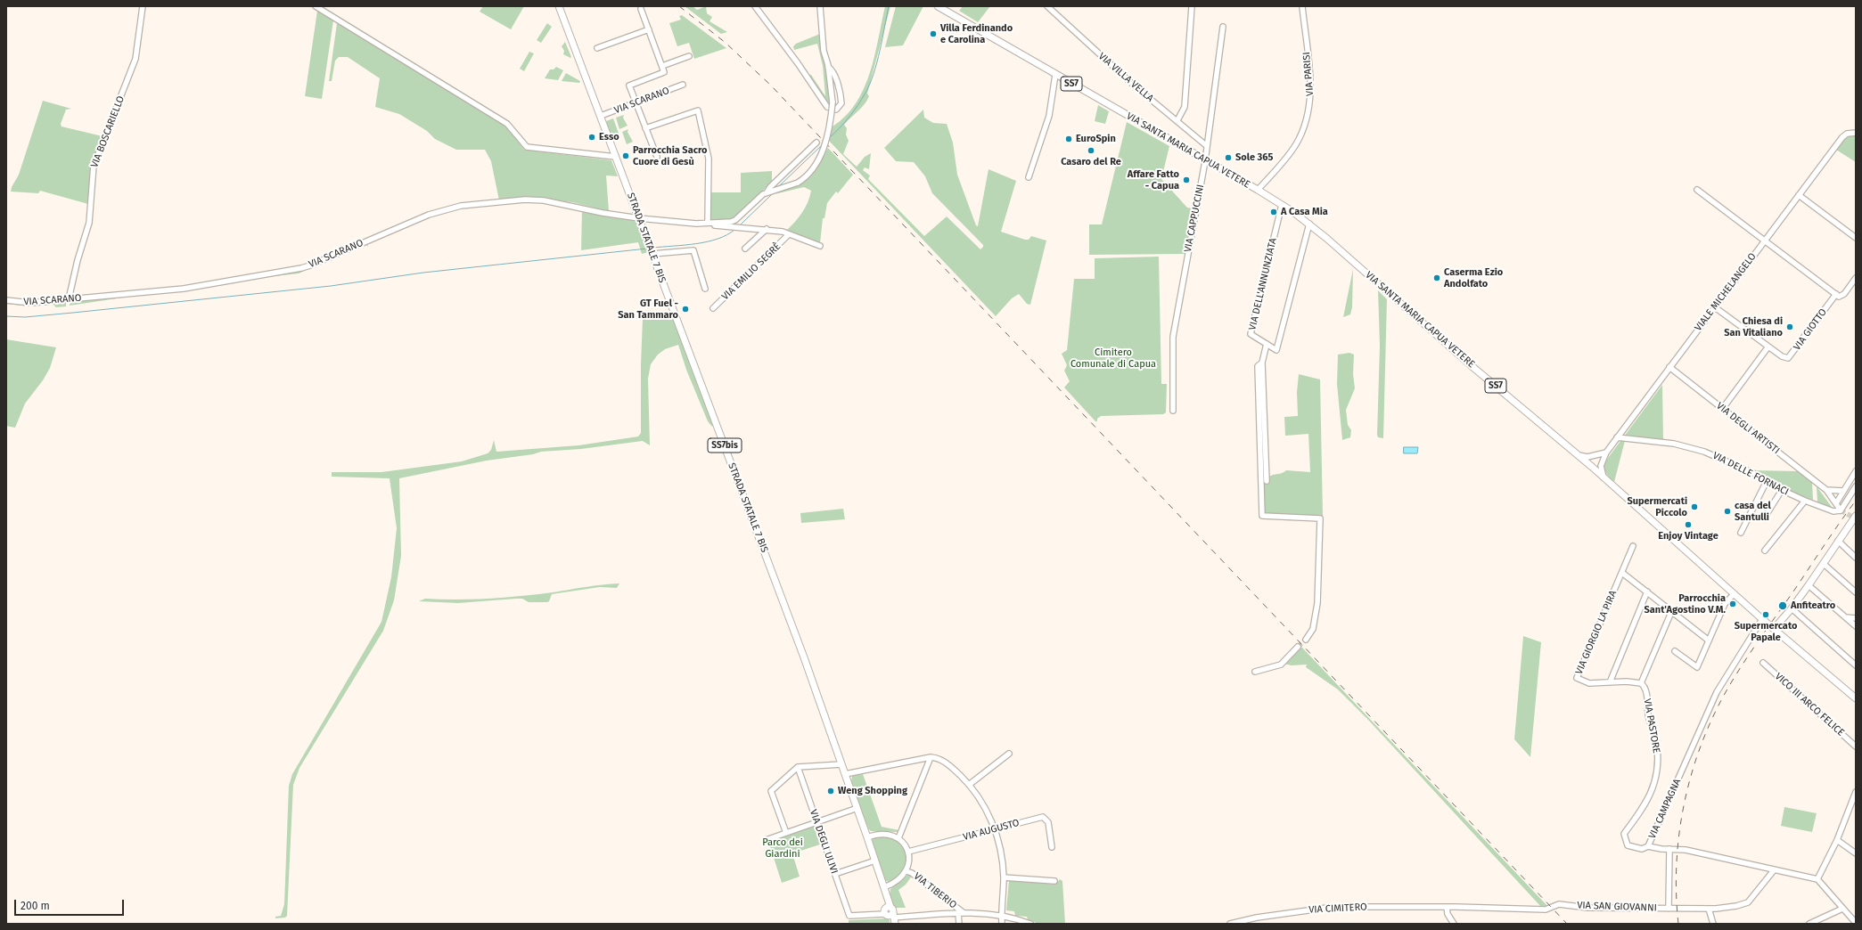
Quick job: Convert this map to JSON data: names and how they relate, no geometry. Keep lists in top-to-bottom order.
{
  "streets": {
    "main road": [
      "SS7",
      "VIA SANTA MARIA CAPUA VETERE",
      "STRADA STATALE 7 BIS",
      "SS7bis"
    ],
    "street": [
      "VIA PARISI",
      "VIA VILLA VELLA",
      "VIA SCARANO",
      "VIA BOSCARIELLO",
      "VIA CAPPUCCINI",
      "VIA EMILIO SEGRÈ",
      "VIA DELL'ANNUNZIATA",
      "VIALE MICHELANGELO",
      "VIA GIOTTO",
      "VIA DEGLI ARTISTI",
      "VIA DELLE FORNACI",
      "VIA GIORGIO LA PIRA",
      "VICO III ARCO FELICE",
      "VIA PASTORE",
      "VIA CAMPAGNA",
      "VIA AUGUSTO",
      "VIA DEGLI ULIVI",
      "VIA TIBERIO",
      "VIA SAN GIOVANNI",
      "VIA CIMITERO"
    ]
  },
  "crossings": [
    ["VIA PARISI", "VIA SANTA MARIA CAPUA VETERE"],
    ["VIA VILLA VELLA", "VIA CAPPUCCINI"],
    ["VIA SCARANO", "VIA BOSCARIELLO"],
    ["VIA SCARANO", "STRADA STATALE 7 BIS"],
    ["VIA SANTA MARIA CAPUA VETERE", "VIA CAPPUCCINI"],
    ["VIA SANTA MARIA CAPUA VETERE", "VIA DELL'ANNUNZIATA"],
    ["VIA SANTA MARIA CAPUA VETERE", "VIA CAMPAGNA"],
    ["STRADA STATALE 7 BIS", "SS7bis"],
    ["VIALE MICHELANGELO", "VIA DEGLI ARTISTI"],
    ["VIALE MICHELANGELO", "VIA DELLE FORNACI"],
    ["VIA DEGLI ARTISTI", "VIA DELLE FORNACI"],
    ["SS7bis", "VIA DEGLI ULIVI"],
    ["VIA GIORGIO LA PIRA", "VIA PASTORE"],
    ["VIA PASTORE", "VIA CAMPAGNA"],
    ["VIA CAMPAGNA", "VIA SAN GIOVANNI"],
    ["VIA SAN GIOVANNI", "VIA CIMITERO"]
  ],
  "parks": ["Cimitero Comunale di Capua", "Parco dei Giardini"],
  "places": [
    "Villa Ferdinando e Carolina",
    "Esso",
    "EuroSpin",
    "Casaro del Re",
    "Parrocchia Sacro Cuore di Gesù",
    "Sole 365",
    "Affare Fatto - Capua",
    "A Casa Mia",
    "Caserma Ezio Andolfato",
    "GT Fuel - San Tammaro",
    "Chiesa di San Vitaliano",
    "Supermercati Piccolo",
    "casa del Santulli",
    "Enjoy Vintage",
    "Parrocchia Sant'Agostino V.M.",
    "Anfiteatro",
    "Supermercato Papale",
    "Weng Shopping"
  ],
  "scale_bar": "200 m"
}
